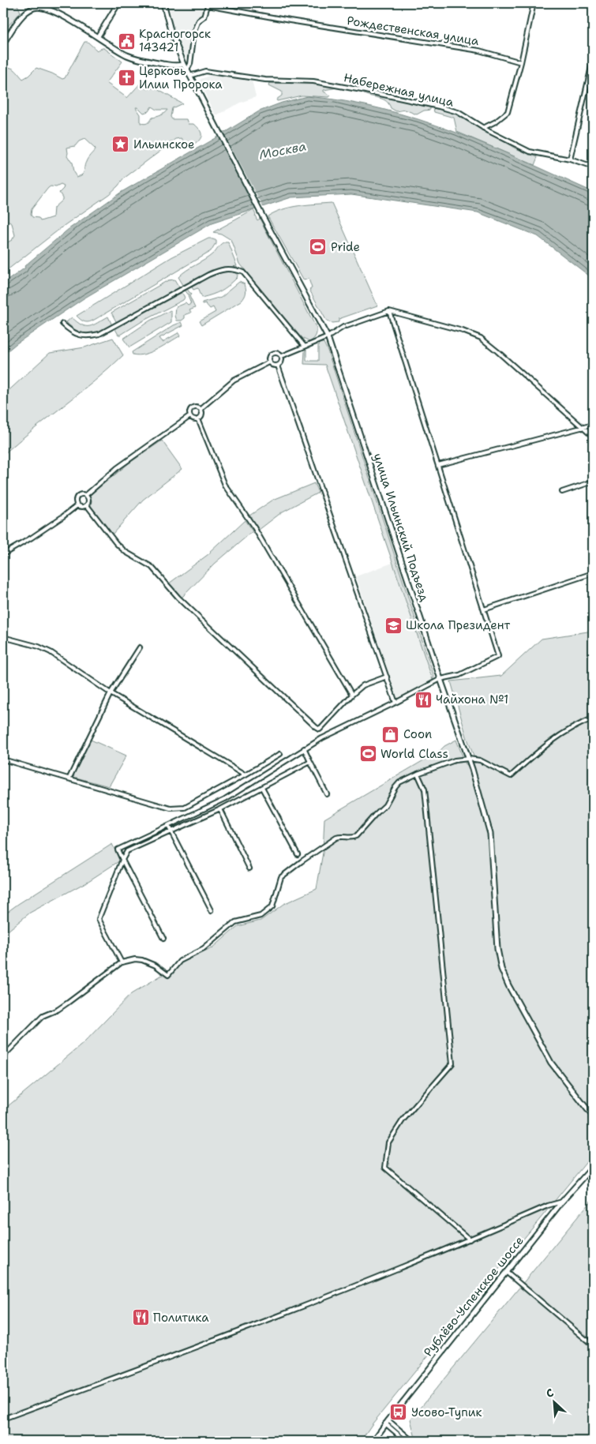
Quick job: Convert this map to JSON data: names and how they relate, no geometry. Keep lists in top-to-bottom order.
{
  "streets": {
    "main road": ["улица Ильинский Подъезд", "Рублёво-Успенское шоссе"],
    "street": ["Рождественская улица", "Набережная улица"]
  },
  "crossings": [
    ["Рождественская улица", "улица Ильинский Подъезд"],
    ["Набережная улица", "улица Ильинский Подъезд"]
  ],
  "water": ["Москва"],
  "places": {
    "public building": ["Красногорск 143421"],
    "church": ["Церковь Илии Пророка"],
    "place": ["Ильинское"],
    "sports": ["Pride", "World Class"],
    "school or university": ["Школа Президент"],
    "restaurant": ["Чайхона №1", "Политика"],
    "shop": ["Coon"],
    "bus stop": ["Усово-Тупик"]
  },
  "north": "top left"
}
